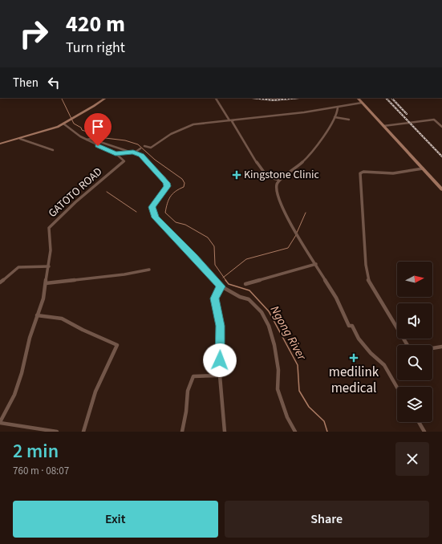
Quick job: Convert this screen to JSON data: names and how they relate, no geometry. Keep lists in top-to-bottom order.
{
  "streets": {
    "street": ["GATOTO ROAD"]
  },
  "water": ["Ngong River"],
  "places": {
    "health": ["Kingstone Clinic", "medilink medical"]
  },
  "north": "right",
  "page": {
    "turn": ["420 m", "Turn right"],
    "then": "Then",
    "heading": ["2 min", "760 m · 08:07"],
    "buttons": ["Exit", "Share"]
  }
}
